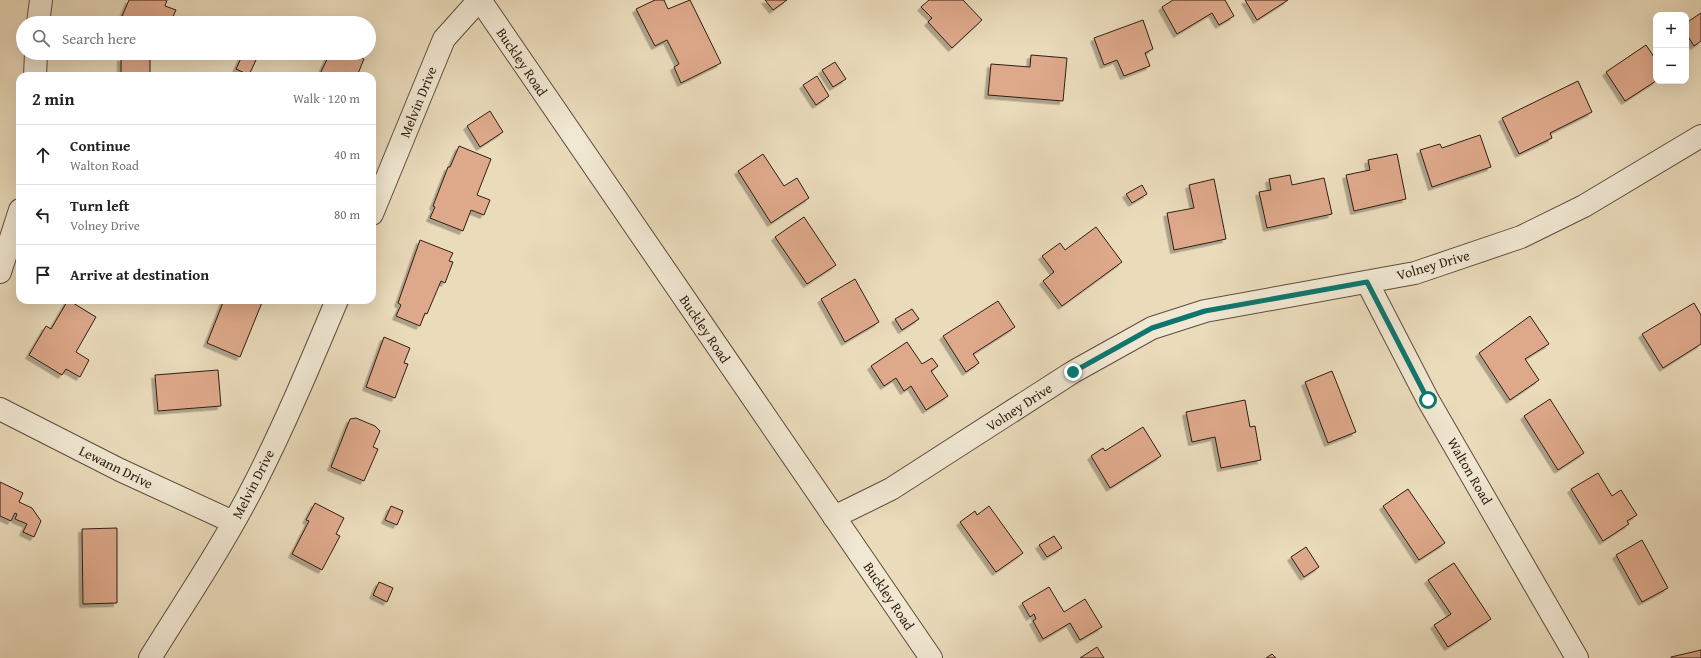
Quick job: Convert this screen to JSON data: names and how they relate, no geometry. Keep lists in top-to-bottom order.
{
  "streets": {
    "street": [
      "Buckley Road",
      "Melvin Drive",
      "Volney Drive",
      "Lewann Drive",
      "Walton Road"
    ]
  },
  "crossings": [
    ["Buckley Road", "Melvin Drive"],
    ["Buckley Road", "Volney Drive"],
    ["Melvin Drive", "Lewann Drive"],
    ["Volney Drive", "Walton Road"]
  ],
  "page": {
    "map_buttons": ["+", "−"],
    "search": "Search here",
    "heading": ["2 min", "Walk · 120 m"],
    "list": [
      ["Continue", "Walton Road", "40 m"],
      ["Turn left", "Volney Drive", "80 m"],
      "Arrive at destination"
    ]
  }
}
